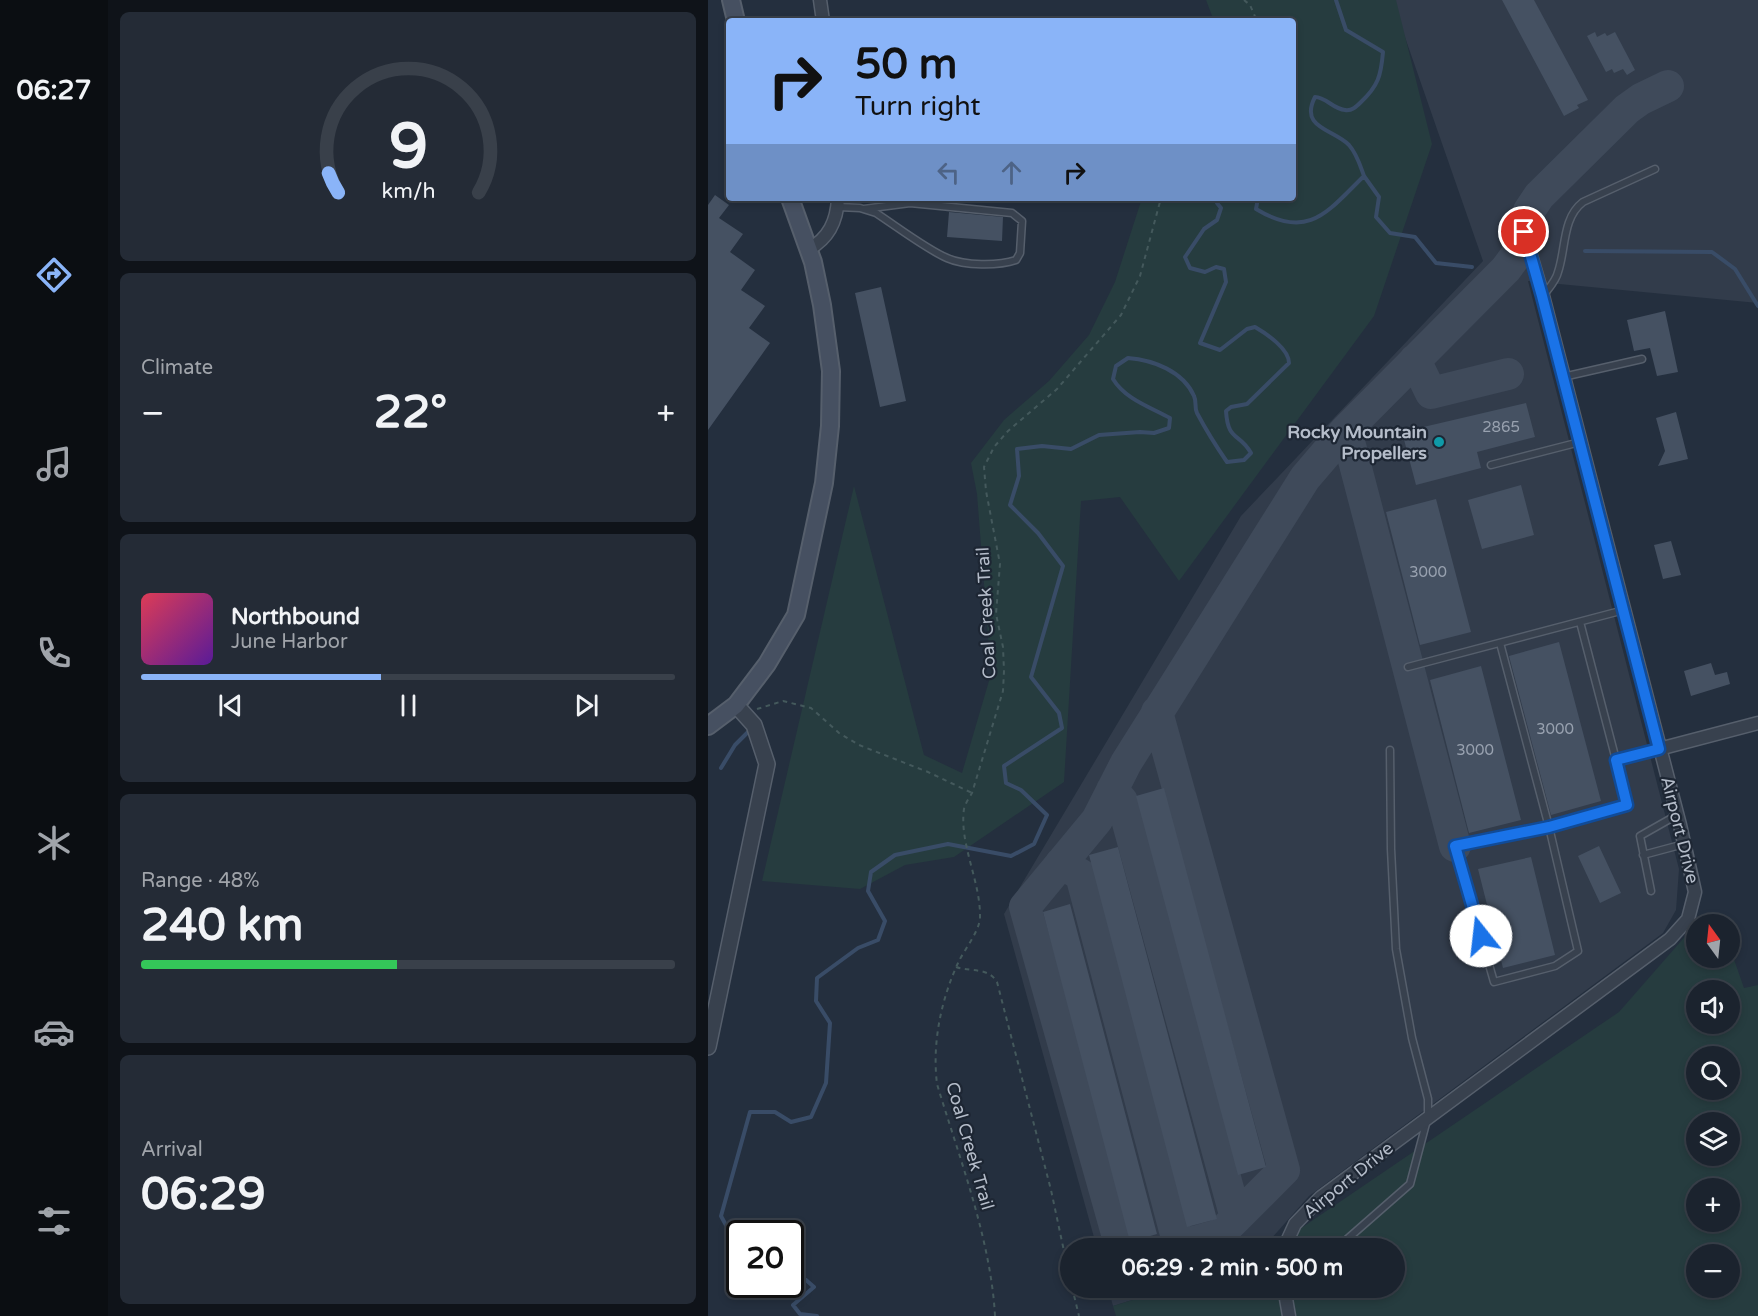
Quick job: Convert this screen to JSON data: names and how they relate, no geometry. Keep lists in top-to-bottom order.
{
  "streets": {
    "street": ["Airport Drive"],
    "path": ["Coal Creek Trail"]
  },
  "places": ["Rocky Mountain Propellers"],
  "house_numbers": [
    "2865",
    "3000",
    "3000",
    "3000"
  ],
  "north": "top",
  "page": {
    "tabs": "06:27",
    "turn": ["50 m", "Turn right"],
    "tile": [
      "Climate",
      ["Range · 48%", "240 km"],
      ["Arrival", "06:29"]
    ],
    "heat": ["−", "22°", "+"],
    "song": ["Northbound", "June Harbor"],
    "map_buttons": ["+", "−"],
    "limit": "20",
    "trip": "06:29 · 2 min · 500 m",
    "gauge": ["9", "km/h"]
  }
}
